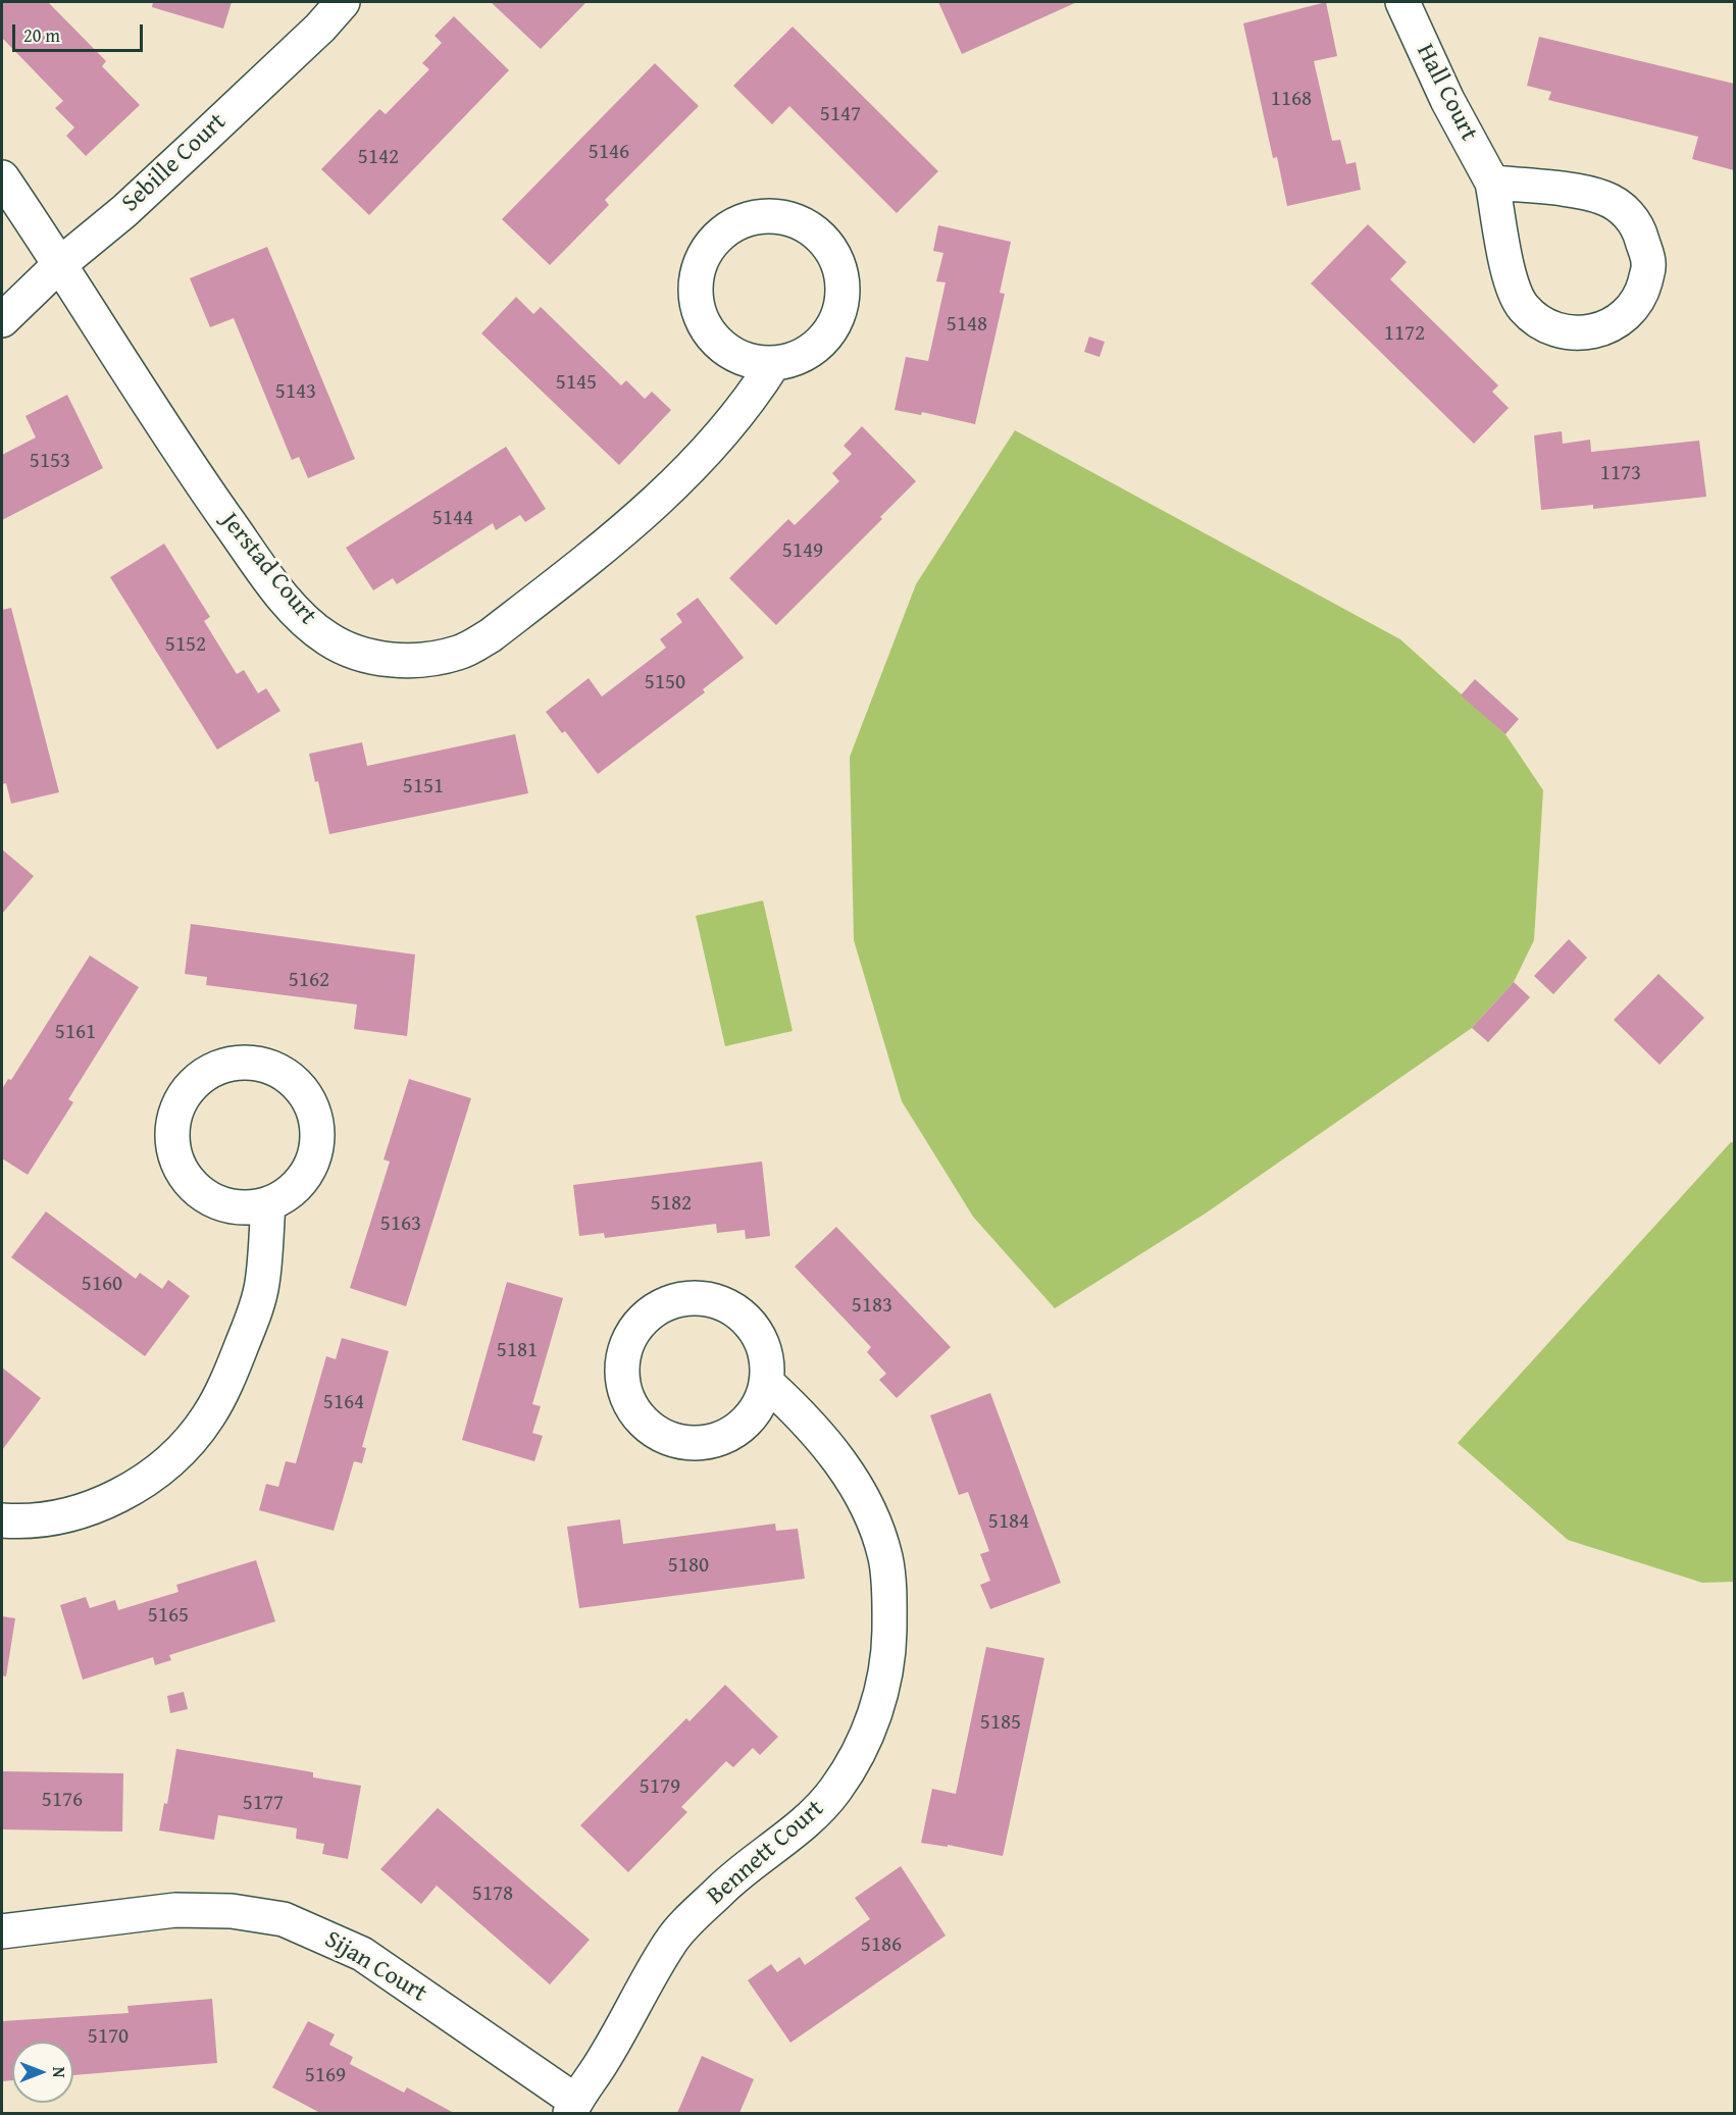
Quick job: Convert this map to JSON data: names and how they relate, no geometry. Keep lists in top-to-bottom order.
{
  "streets": {
    "street": [
      "Hall Court",
      "Sebille Court",
      "Jerstad Court",
      "Bennett Court",
      "Sijan Court"
    ]
  },
  "crossings": [
    ["Sebille Court", "Jerstad Court"],
    ["Bennett Court", "Sijan Court"]
  ],
  "house_numbers": [
    "1168",
    "5147",
    "5146",
    "5142",
    "5148",
    "1172",
    "5145",
    "5143",
    "5153",
    "1173",
    "5144",
    "5149",
    "5152",
    "5150",
    "5151",
    "5162",
    "5161",
    "5182",
    "5163",
    "5160",
    "5183",
    "5181",
    "5164",
    "5184",
    "5180",
    "5165",
    "5185",
    "5179",
    "5176",
    "5177",
    "5178",
    "5186",
    "5170",
    "5169"
  ],
  "scale_bar": "20 m",
  "north": "right"
}
